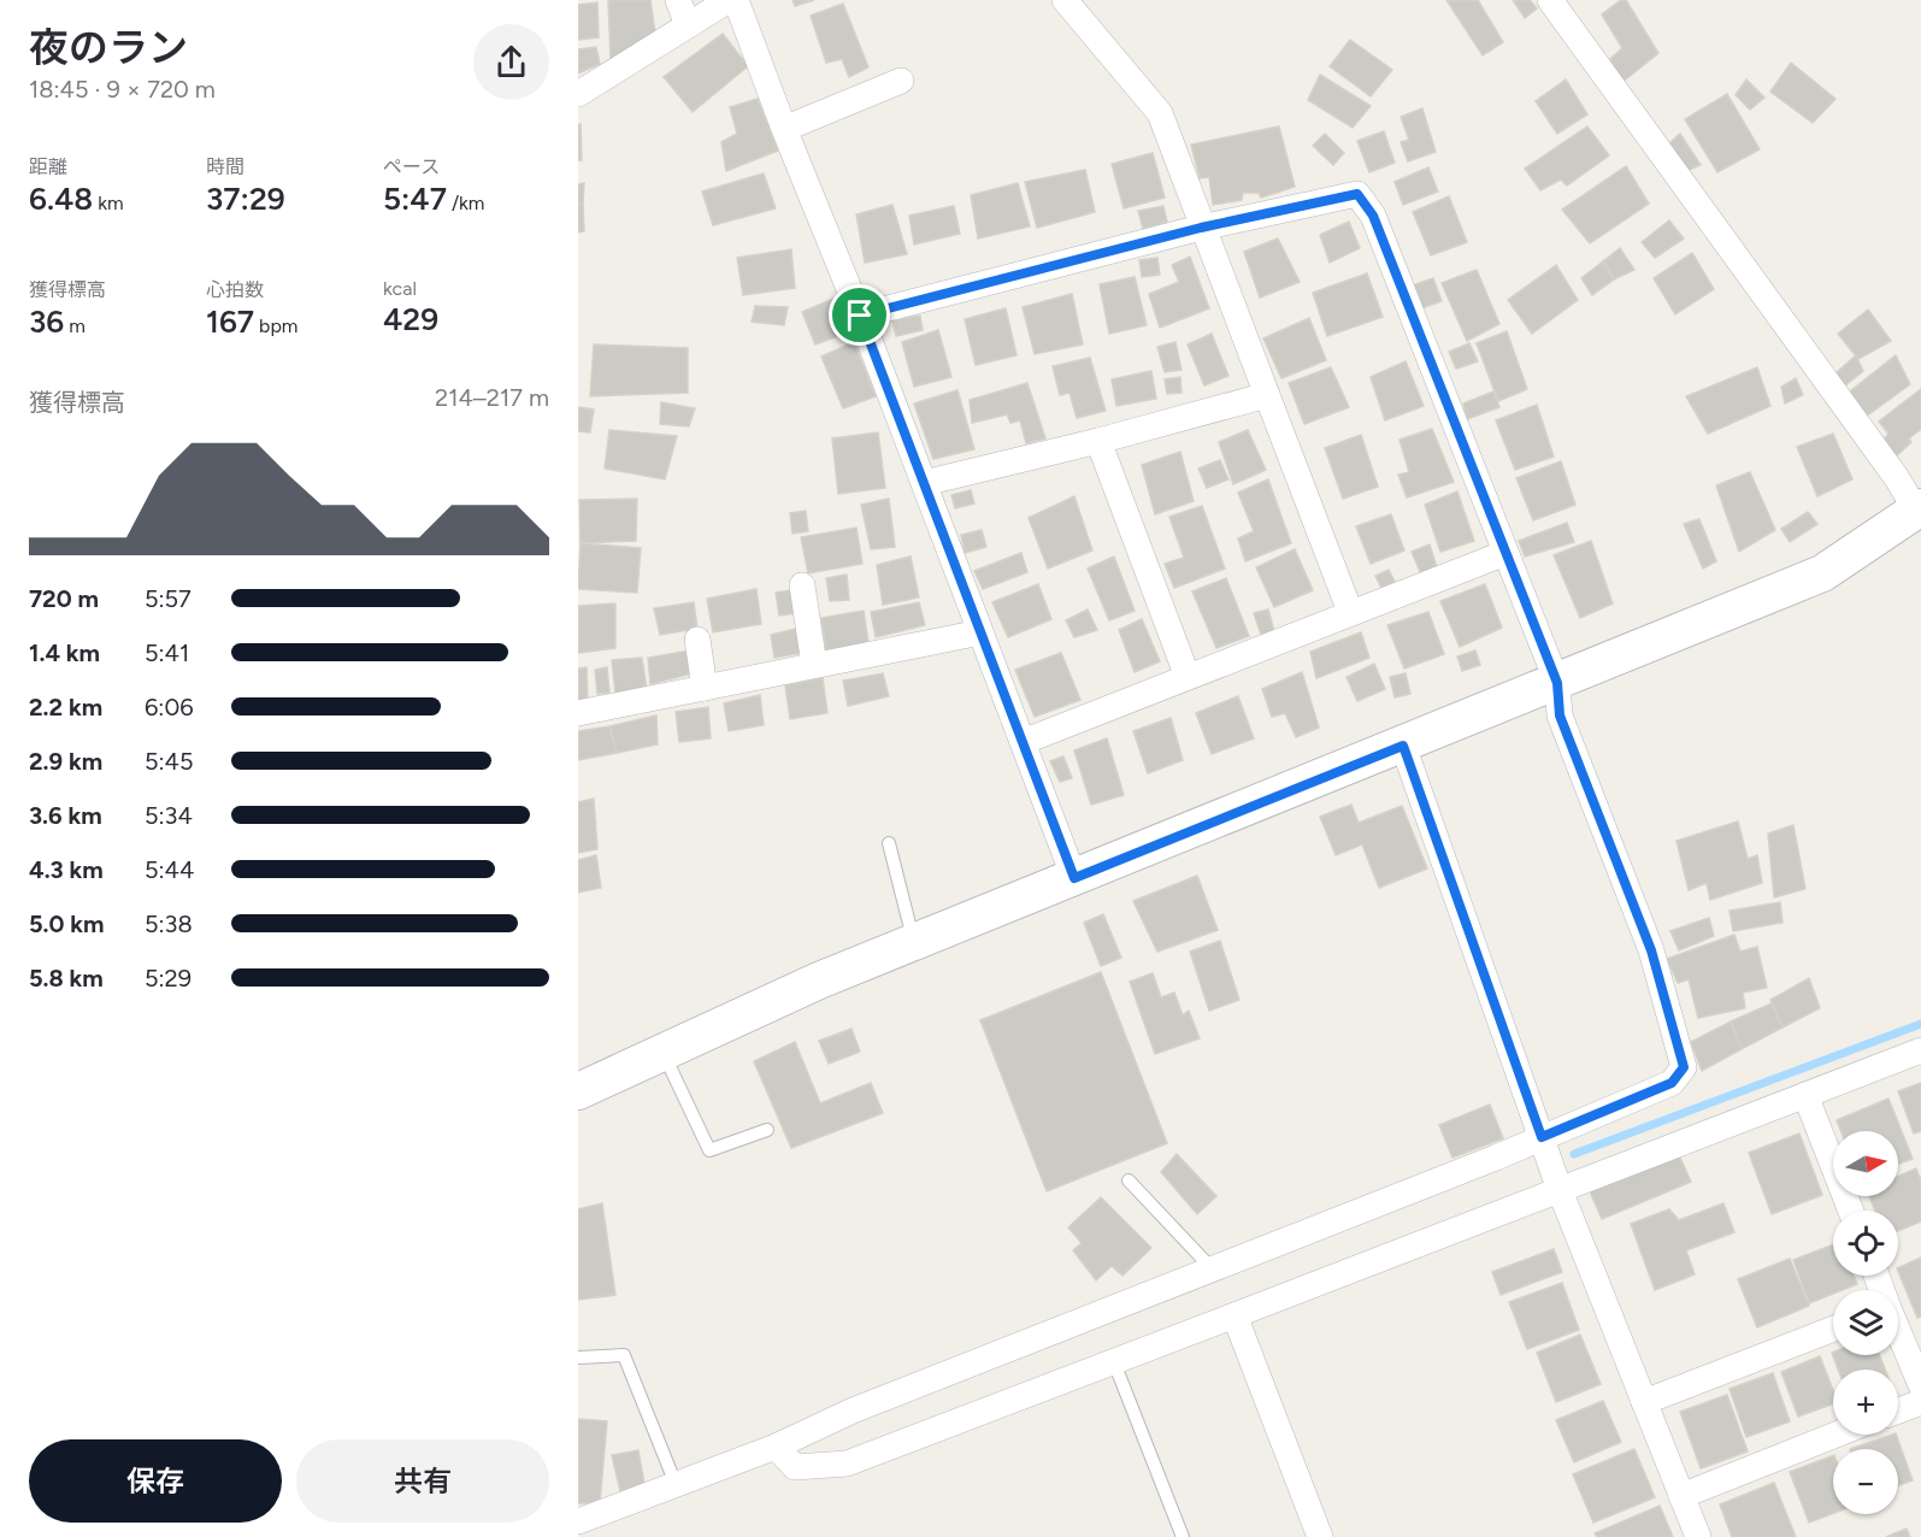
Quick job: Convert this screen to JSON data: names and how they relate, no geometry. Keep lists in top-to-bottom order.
{
  "north": "right",
  "page": {
    "heading": ["夜のラン", "18:45 · 9 × 720 m"],
    "stats": [
      ["距離", "6.48 km"],
      ["時間", "37:29"],
      ["ペース", "5:47 /km"],
      ["獲得標高", "36 m"],
      ["心拍数", "167 bpm"],
      ["kcal", "429"]
    ],
    "chart": ["獲得標高", "214–217 m"],
    "list": [
      {
        "name": "720 m",
        "note": "5:57"
      },
      {
        "name": "1.4 km",
        "note": "5:41"
      },
      {
        "name": "2.2 km",
        "note": "6:06"
      },
      {
        "name": "2.9 km",
        "note": "5:45"
      },
      {
        "name": "3.6 km",
        "note": "5:34"
      },
      {
        "name": "4.3 km",
        "note": "5:44"
      },
      {
        "name": "5.0 km",
        "note": "5:38"
      },
      {
        "name": "5.8 km",
        "note": "5:29"
      }
    ],
    "map_buttons": ["+", "−"],
    "buttons": ["保存", "共有"]
  }
}
